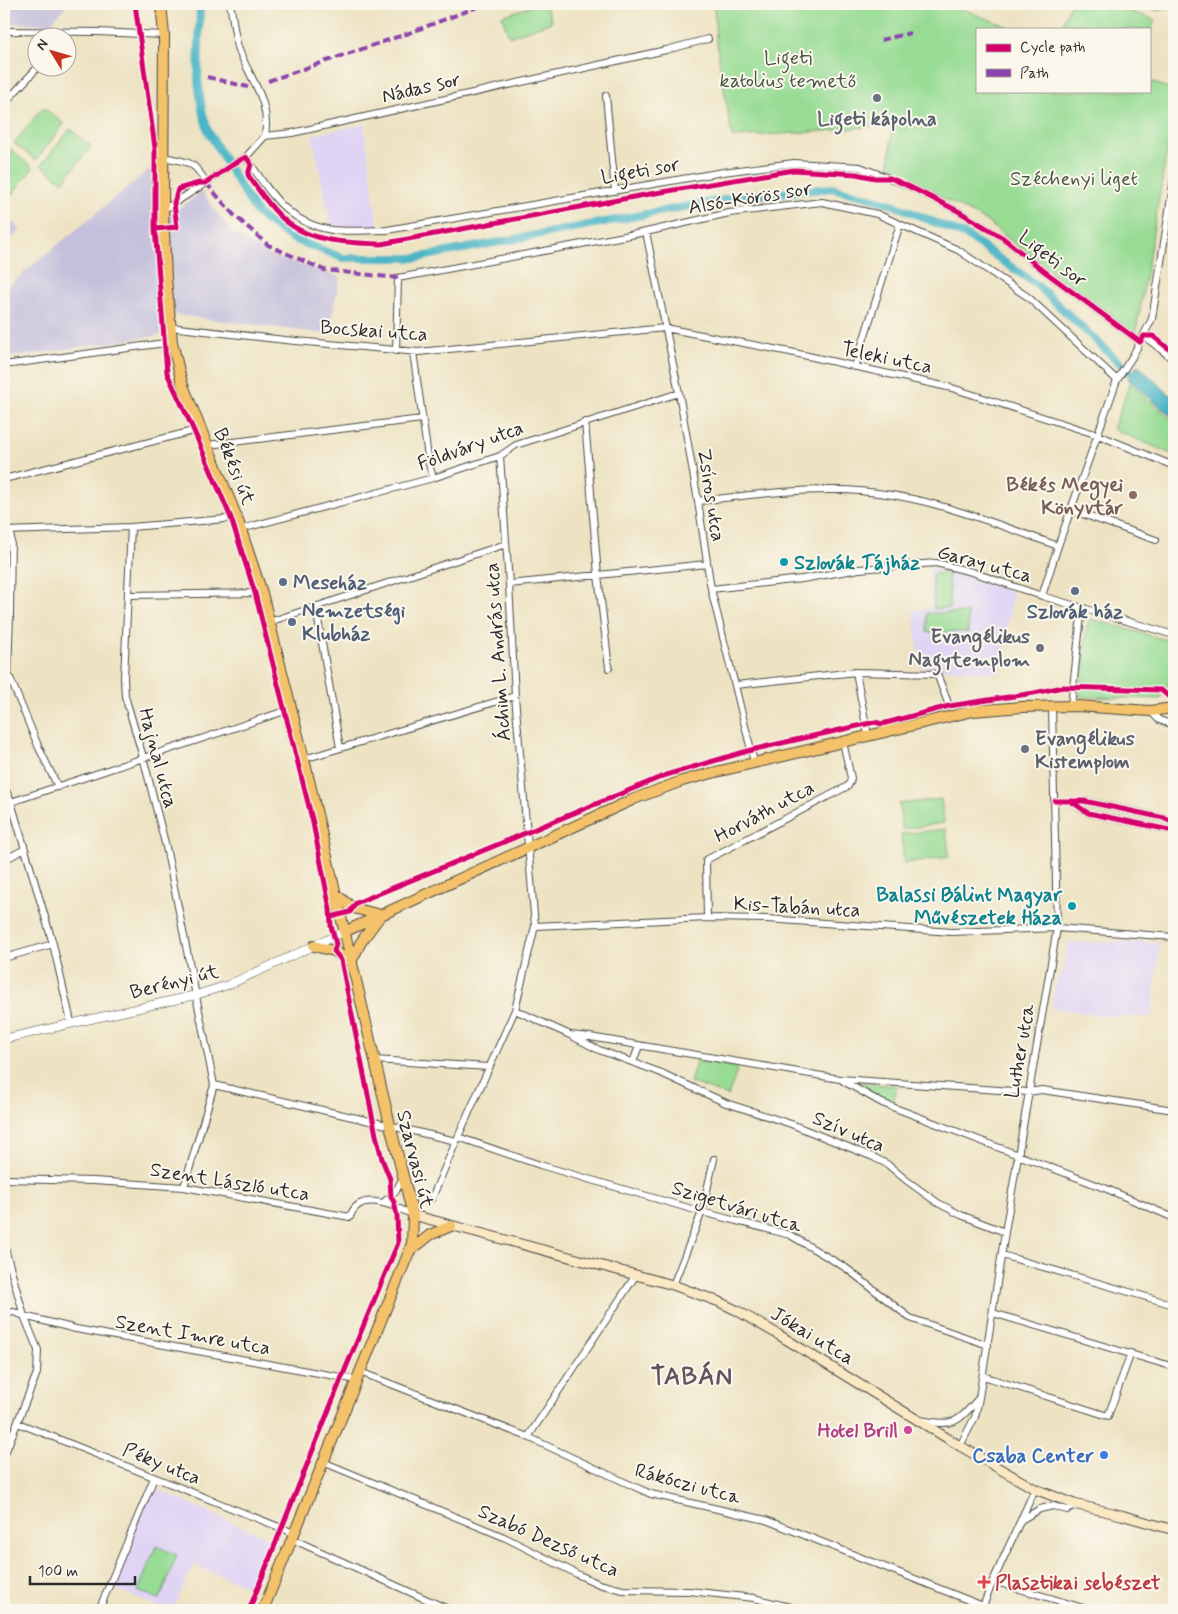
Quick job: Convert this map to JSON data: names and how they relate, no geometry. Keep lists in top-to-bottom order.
{
  "streets": {
    "main road": ["Békési út", "Szarvasi út", "Jókai utca"],
    "street": [
      "Nádas sor",
      "Ligeti sor",
      "Alsó-Körös sor",
      "Bocskai utca",
      "Teleki utca",
      "Földváry utca",
      "Zsíros utca",
      "Garay utca",
      "Áchim L. András utca",
      "Hajnal utca",
      "Horváth utca",
      "Kis-Tabán utca",
      "Berényi út",
      "Luther utca",
      "Szív utca",
      "Szent László utca",
      "Szigetvári utca",
      "Szent Imre utca",
      "Péky utca",
      "Rákóczi utca",
      "Szabó Dezső utca"
    ]
  },
  "crossings": [
    ["Alsó-Körös sor", "Bocskai utca"],
    ["Alsó-Körös sor", "Zsíros utca"],
    ["Bocskai utca", "Teleki utca"],
    ["Bocskai utca", "Békési út"],
    ["Bocskai utca", "Zsíros utca"],
    ["Teleki utca", "Zsíros utca"],
    ["Földváry utca", "Békési út"],
    ["Földváry utca", "Zsíros utca"],
    ["Földváry utca", "Áchim L. András utca"],
    ["Békési út", "Berényi út"],
    ["Békési út", "Szarvasi út"],
    ["Zsíros utca", "Garay utca"],
    ["Áchim L. András utca", "Szarvasi út"],
    ["Hajnal utca", "Berényi út"],
    ["Hajnal utca", "Szigetvári utca"],
    ["Horváth utca", "Kis-Tabán utca"],
    ["Kis-Tabán utca", "Luther utca"],
    ["Kis-Tabán utca", "Szarvasi út"],
    ["Berényi út", "Szarvasi út"],
    ["Luther utca", "Szív utca"],
    ["Luther utca", "Szigetvári utca"],
    ["Luther utca", "Jókai utca"],
    ["Szív utca", "Szarvasi út"],
    ["Szarvasi út", "Szent László utca"],
    ["Szarvasi út", "Szigetvári utca"],
    ["Szarvasi út", "Szent Imre utca"],
    ["Szarvasi út", "Jókai utca"],
    ["Szarvasi út", "Péky utca"],
    ["Szarvasi út", "Rákóczi utca"],
    ["Szarvasi út", "Szabó Dezső utca"],
    ["Szent László utca", "Jókai utca"],
    ["Szent Imre utca", "Rákóczi utca"]
  ],
  "districts": ["TABÁN"],
  "parks": ["Ligeti katolius temető", "Széchenyi liget"],
  "places": {
    "other": [
      "Ligeti kápolna",
      "Békés Megyei Könyvtár",
      "Szlovák Tájház",
      "Meseház",
      "Szlovák ház",
      "Nemzetségi Klubház",
      "Evangélikus Nagytemplom",
      "Evangélikus Kistemplom",
      "Balassi Bálint Magyar Művészetek Háza",
      "Hotel Brill",
      "Csaba Center"
    ],
    "health": ["Plasztikai sebészet"]
  },
  "legend": ["Cycle path", "Path"],
  "scale_bar": "100 m",
  "north": "top left"
}
